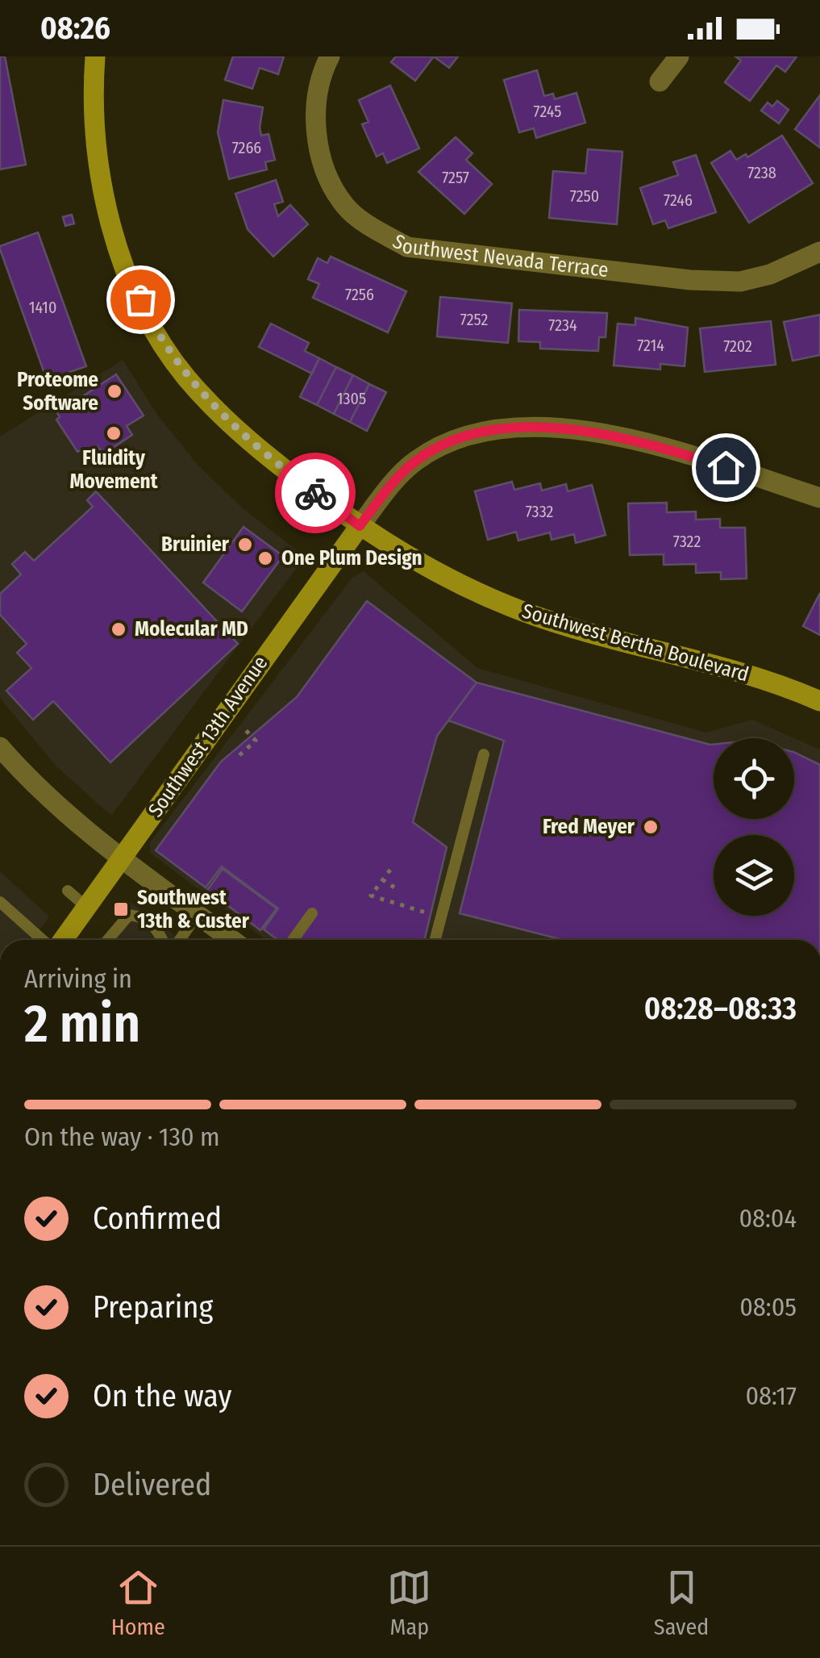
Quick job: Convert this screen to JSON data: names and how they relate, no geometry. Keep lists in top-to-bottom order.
{
  "streets": {
    "main road": ["Southwest Bertha Boulevard", "Southwest 13th Avenue"],
    "street": ["Southwest Nevada Terrace"]
  },
  "crossings": [
    ["Southwest Bertha Boulevard", "Southwest 13th Avenue"]
  ],
  "places": {
    "other": [
      "Proteome Software",
      "Fluidity Movement",
      "Bruinier",
      "One Plum Design",
      "Molecular MD",
      "Fred Meyer"
    ],
    "transit": ["Southwest 13th & Custer"]
  },
  "house_numbers": [
    "7245",
    "7266",
    "7238",
    "7257",
    "7250",
    "7246",
    "7256",
    "1410",
    "7252",
    "7234",
    "7214",
    "7202",
    "1305",
    "7332",
    "7322"
  ],
  "page": {
    "status": "08:26",
    "heading": ["2 min", "Arriving in", "08:28–08:33"],
    "bar": "On the way · 130 m",
    "list": [
      ["Confirmed", "08:04"],
      ["Preparing", "08:05"],
      ["On the way", "08:17"],
      "Delivered"
    ],
    "tabs": ["Home", "Map", "Saved"]
  }
}
